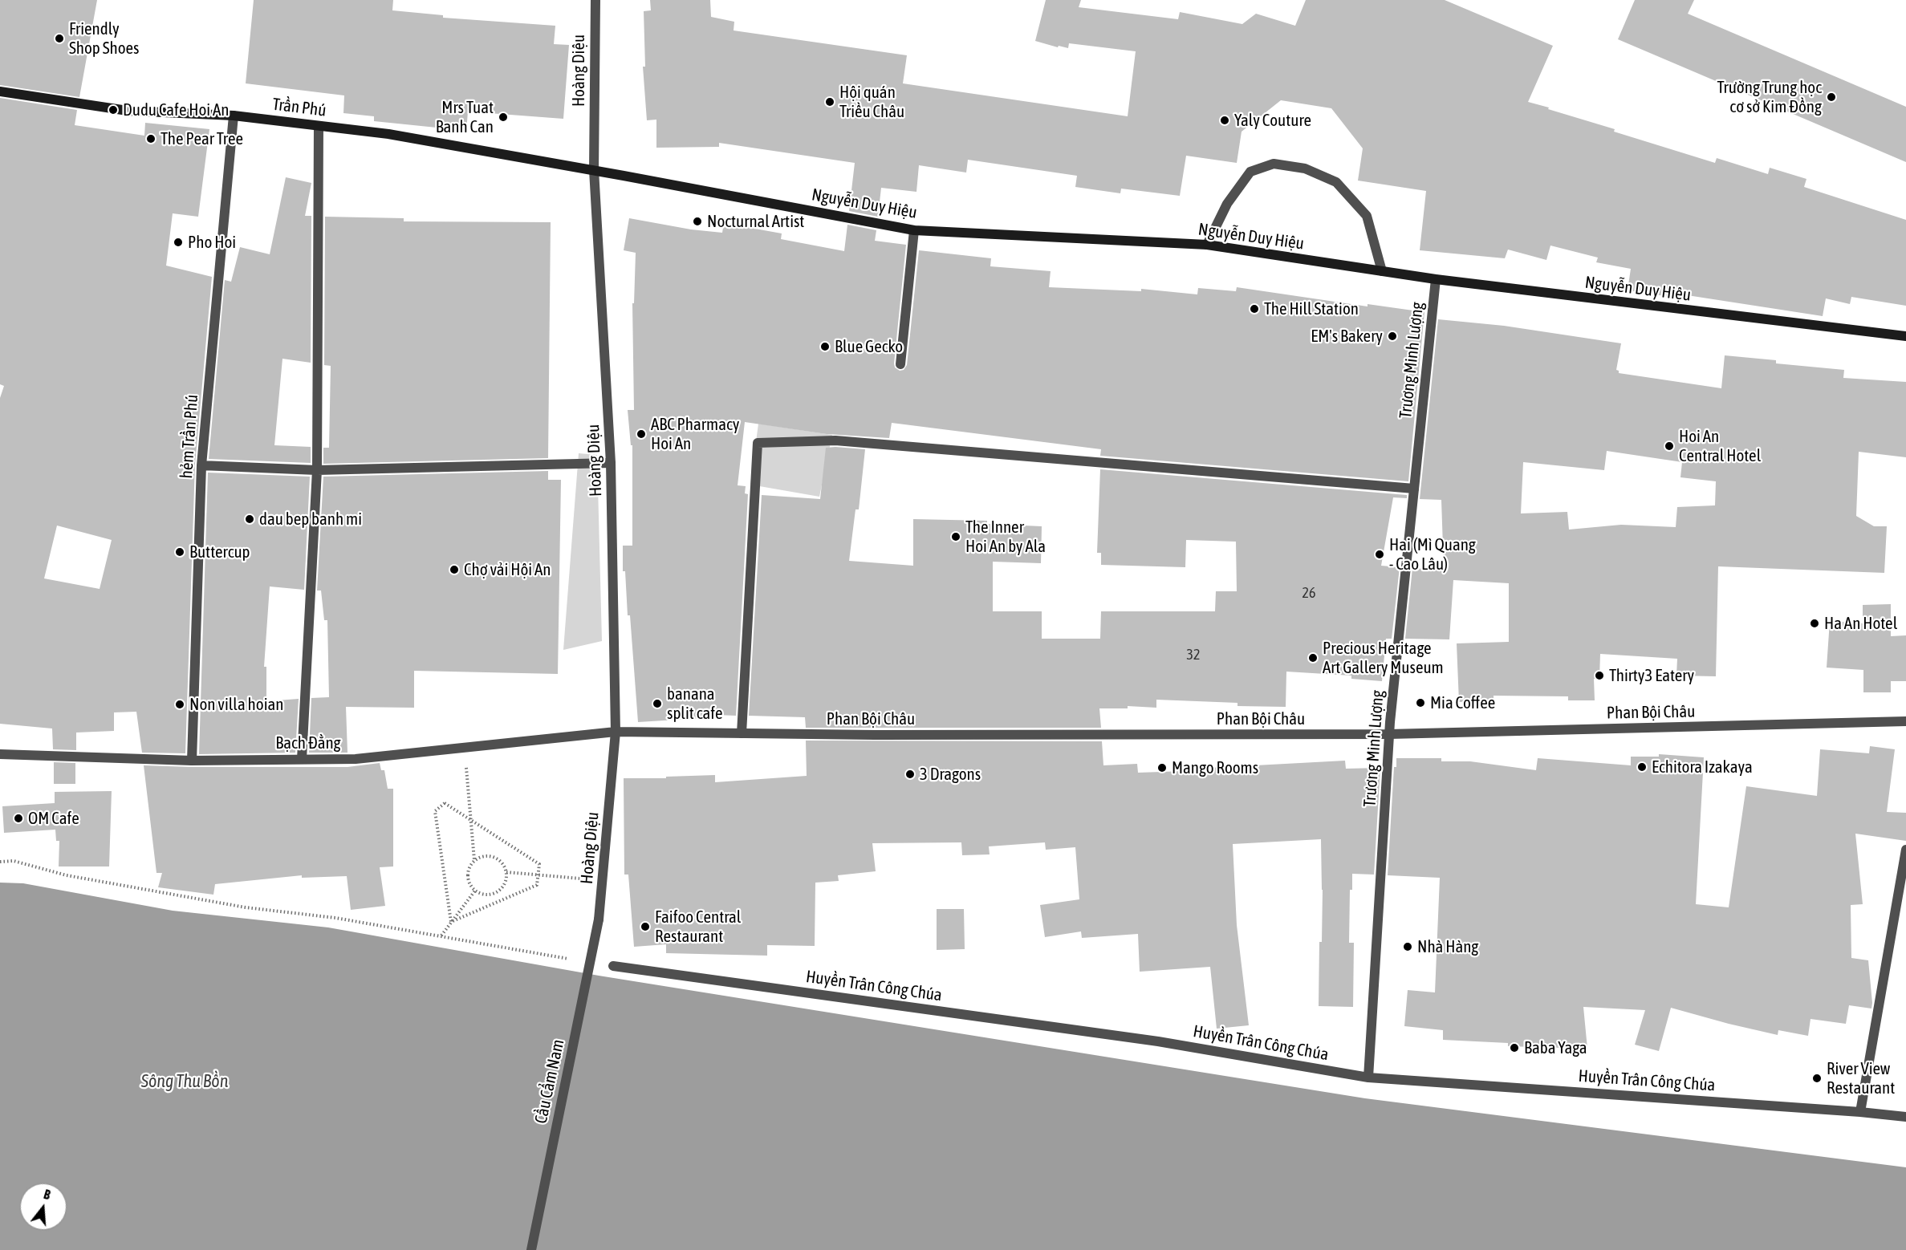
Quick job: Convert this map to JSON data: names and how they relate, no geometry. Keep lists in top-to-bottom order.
{
  "streets": {
    "main road": ["Trần Phú", "Nguyễn Duy Hiệu"],
    "street": [
      "Hoàng Diệu",
      "Trương Minh Lượng",
      "hẻm Trần Phú",
      "Phan Bội Châu",
      "Bạch Đằng",
      "Huyền Trân Công Chúa",
      "Cầu Cẩm Nam"
    ]
  },
  "crossings": [
    ["Hoàng Diệu", "Trần Phú"],
    ["Hoàng Diệu", "Nguyễn Duy Hiệu"],
    ["Hoàng Diệu", "Phan Bội Châu"],
    ["Hoàng Diệu", "Bạch Đằng"],
    ["Hoàng Diệu", "Cầu Cẩm Nam"],
    ["Trần Phú", "Nguyễn Duy Hiệu"],
    ["Trần Phú", "hẻm Trần Phú"],
    ["Nguyễn Duy Hiệu", "Trương Minh Lượng"],
    ["Trương Minh Lượng", "Phan Bội Châu"],
    ["Trương Minh Lượng", "Huyền Trân Công Chúa"],
    ["hẻm Trần Phú", "Bạch Đằng"],
    ["Phan Bội Châu", "Bạch Đằng"]
  ],
  "water": ["Sông Thu Bồn"],
  "places": [
    "Friendly Shop Shoes",
    "Trường Trung học cơ sở Kim Đồng",
    "Hội quán Triều Châu",
    "Dudu Cafe Hoi An",
    "Mrs Tuat Banh Can",
    "Yaly Couture",
    "The Pear Tree",
    "Nocturnal Artist",
    "Pho Hoi",
    "The Hill Station",
    "EM's Bakery",
    "Blue Gecko",
    "ABC Pharmacy Hoi An",
    "Hoi An Central Hotel",
    "dau bep banh mi",
    "The Inner Hoi An by Ala",
    "Buttercup",
    "Hai (Mì Quang - Cao Lâu)",
    "Chợ vải Hội An",
    "Ha An Hotel",
    "Precious Heritage Art Gallery Museum",
    "Thirty3 Eatery",
    "Mia Coffee",
    "banana split cafe",
    "Non villa hoian",
    "Echitora Izakaya",
    "Mango Rooms",
    "3 Dragons",
    "OM Cafe",
    "Faifoo Central Restaurant",
    "Nhà Hàng",
    "Baba Yaga",
    "River View Restaurant"
  ],
  "house_numbers": ["26", "32"],
  "north": "top"
}
